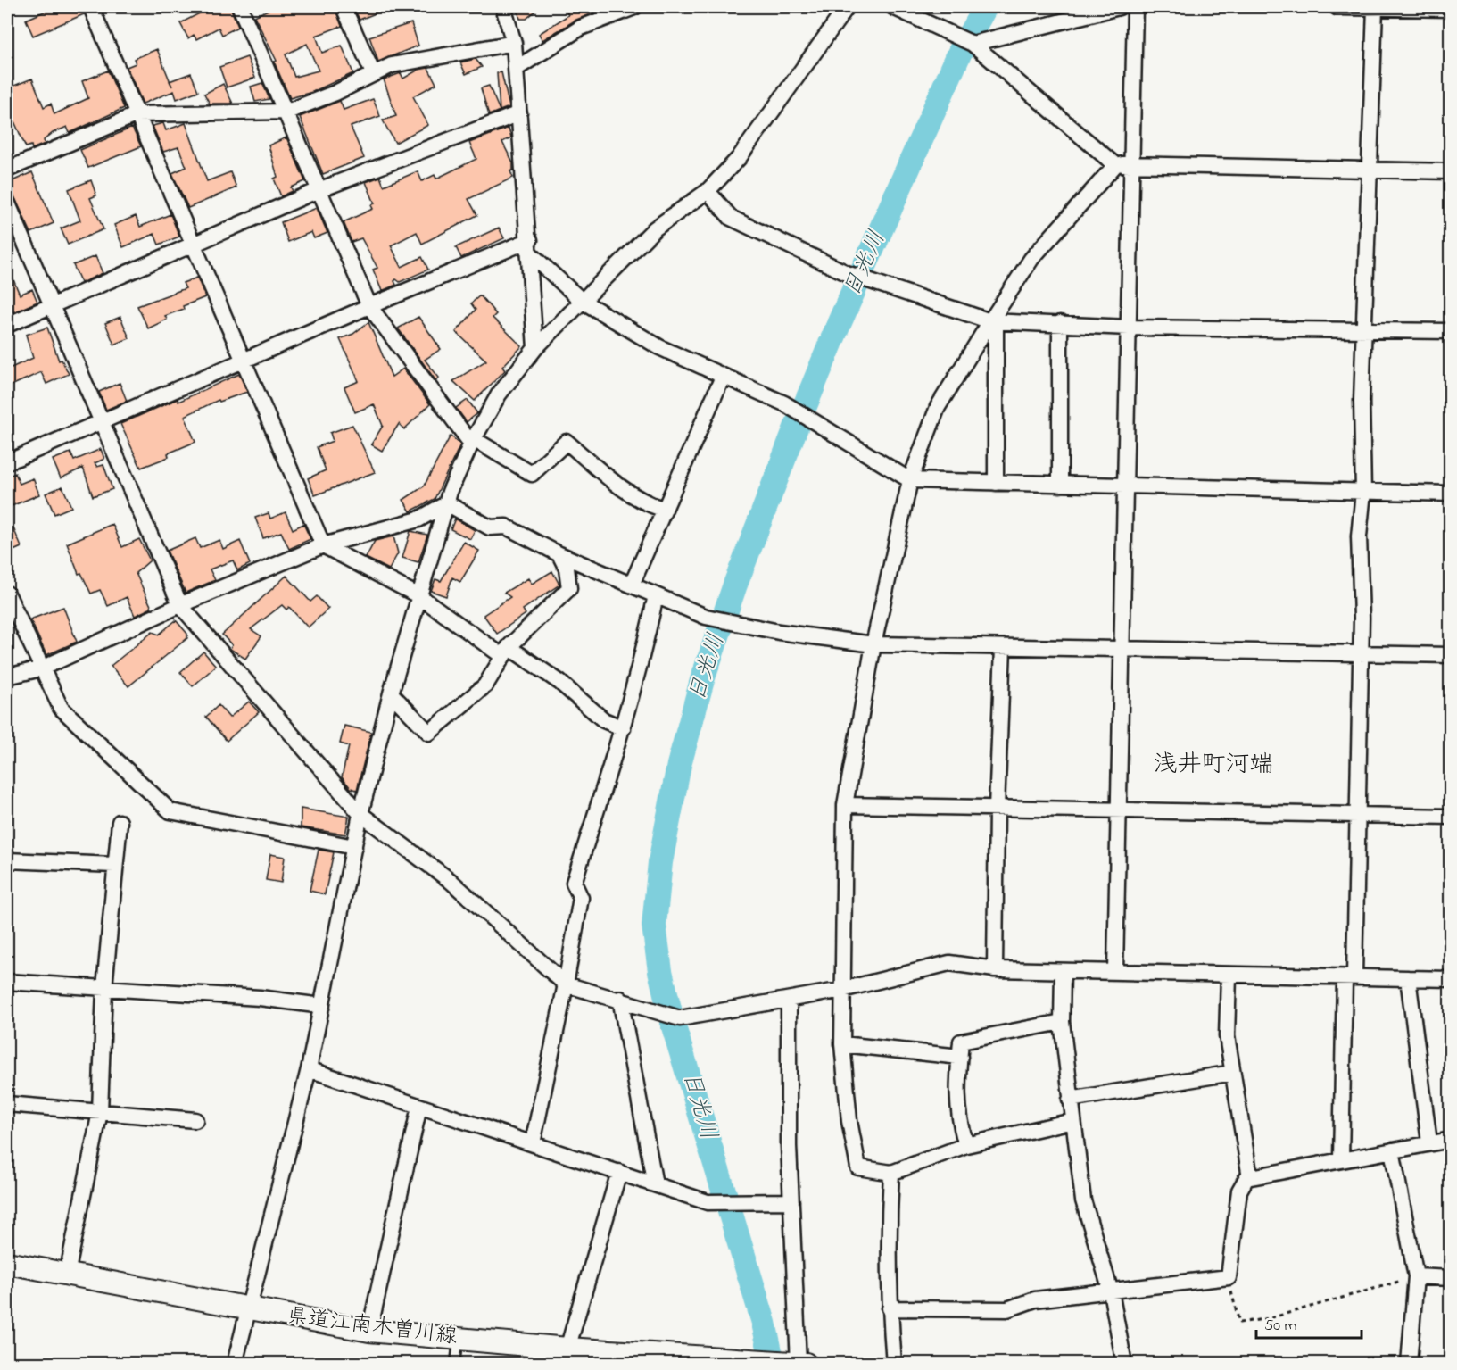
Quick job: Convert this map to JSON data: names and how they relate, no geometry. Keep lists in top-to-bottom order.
{
  "streets": {
    "main road": ["県道江南木曽川線"]
  },
  "districts": ["浅井町河端"],
  "water": ["日光川"],
  "scale_bar": "50 m"
}
